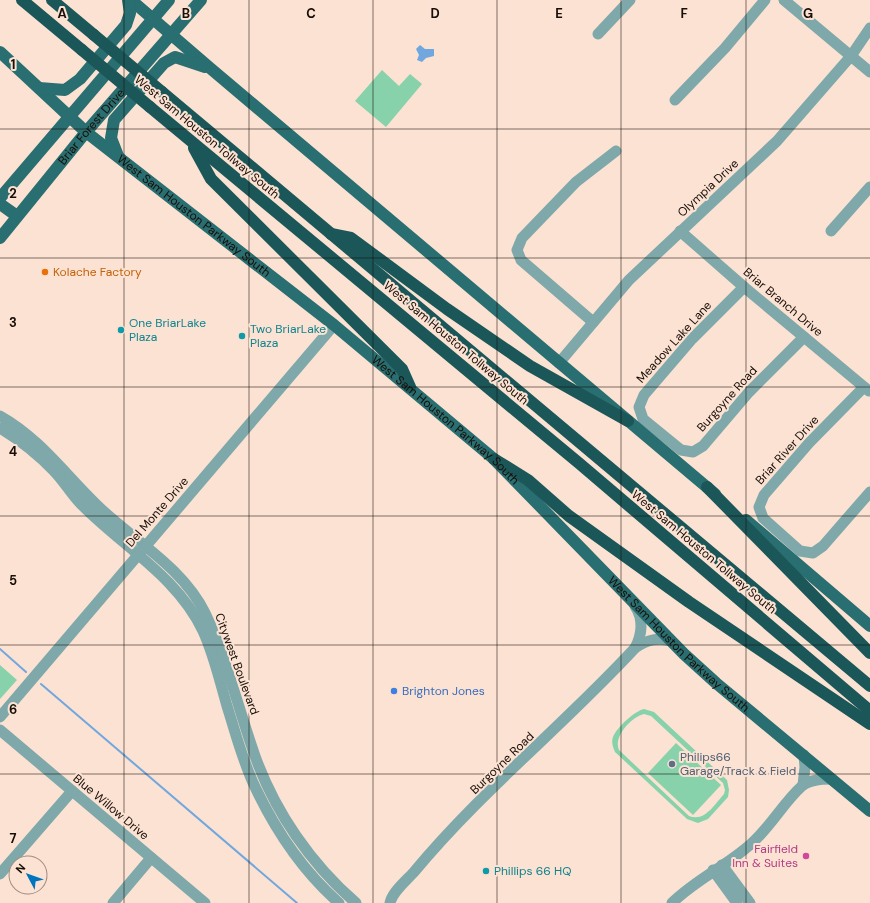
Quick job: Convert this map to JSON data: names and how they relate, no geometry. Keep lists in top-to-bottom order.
{
  "streets": {
    "highway": ["West Sam Houston Tollway South"],
    "main road": ["Briar Forest Drive", "West Sam Houston Parkway South"],
    "street": [
      "Olympia Drive",
      "Briar Branch Drive",
      "Meadow Lake Lane",
      "Burgoyne Road",
      "Briar River Drive",
      "Del Monte Drive",
      "Citywest Boulevard",
      "Blue Willow Drive"
    ]
  },
  "crossings": [
    ["Briar Forest Drive", "West Sam Houston Parkway South"],
    ["Olympia Drive", "Briar Branch Drive"],
    ["West Sam Houston Parkway South", "Burgoyne Road"],
    ["West Sam Houston Parkway South", "Del Monte Drive"],
    ["Briar Branch Drive", "Meadow Lake Lane"],
    ["Briar Branch Drive", "Burgoyne Road"],
    ["Briar Branch Drive", "Briar River Drive"],
    ["Meadow Lake Lane", "Burgoyne Road"],
    ["Del Monte Drive", "Citywest Boulevard"]
  ],
  "places": [
    "Kolache Factory",
    "One BriarLake Plaza",
    "Two BriarLake Plaza",
    "Brighton Jones",
    "Philips66 Garage/Track & Field",
    "Fairfield Inn & Suites",
    "Phillips 66 HQ"
  ],
  "north": "top left",
  "grid": {
    "columns": [
      "A",
      "B",
      "C",
      "D",
      "E",
      "F",
      "G"
    ],
    "rows": [
      "1",
      "2",
      "3",
      "4",
      "5",
      "6",
      "7"
    ]
  }
}
